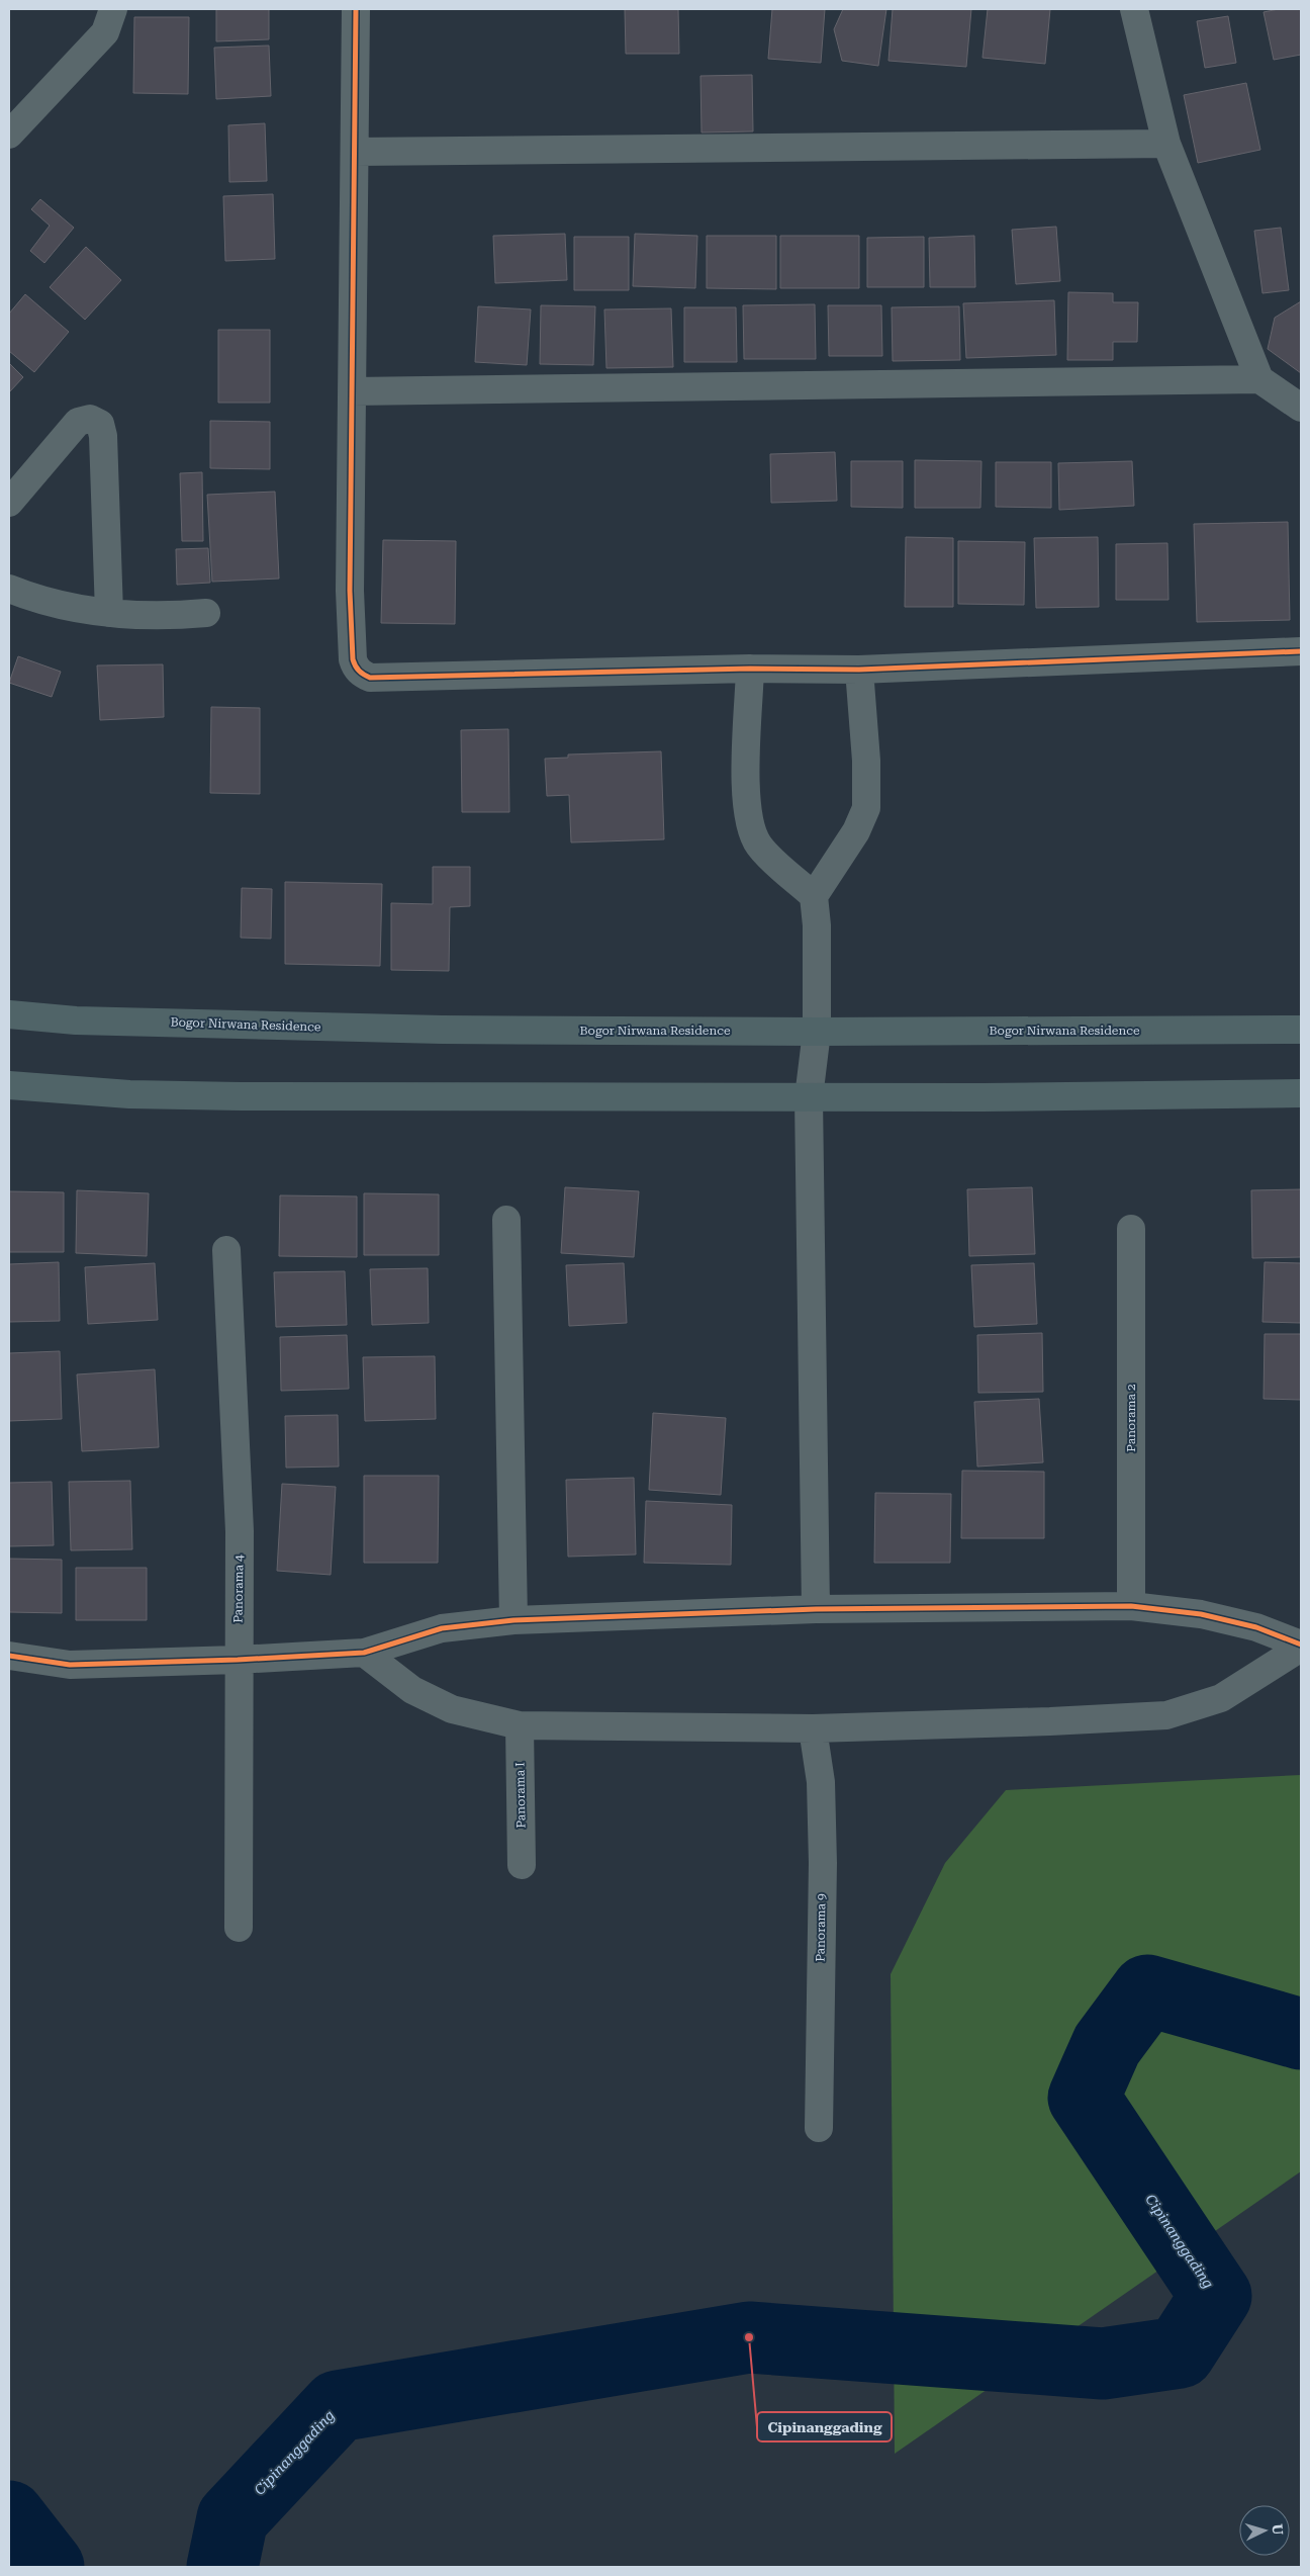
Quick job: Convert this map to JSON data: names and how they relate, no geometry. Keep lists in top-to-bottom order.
{
  "streets": {
    "street": [
      "Bogor Nirwana Residence",
      "Panorama 2",
      "Panorama 4",
      "Panorama I",
      "Panorama 9"
    ]
  },
  "water": ["Cipinanggading"],
  "places": ["Cipinanggading"],
  "north": "right"
}
